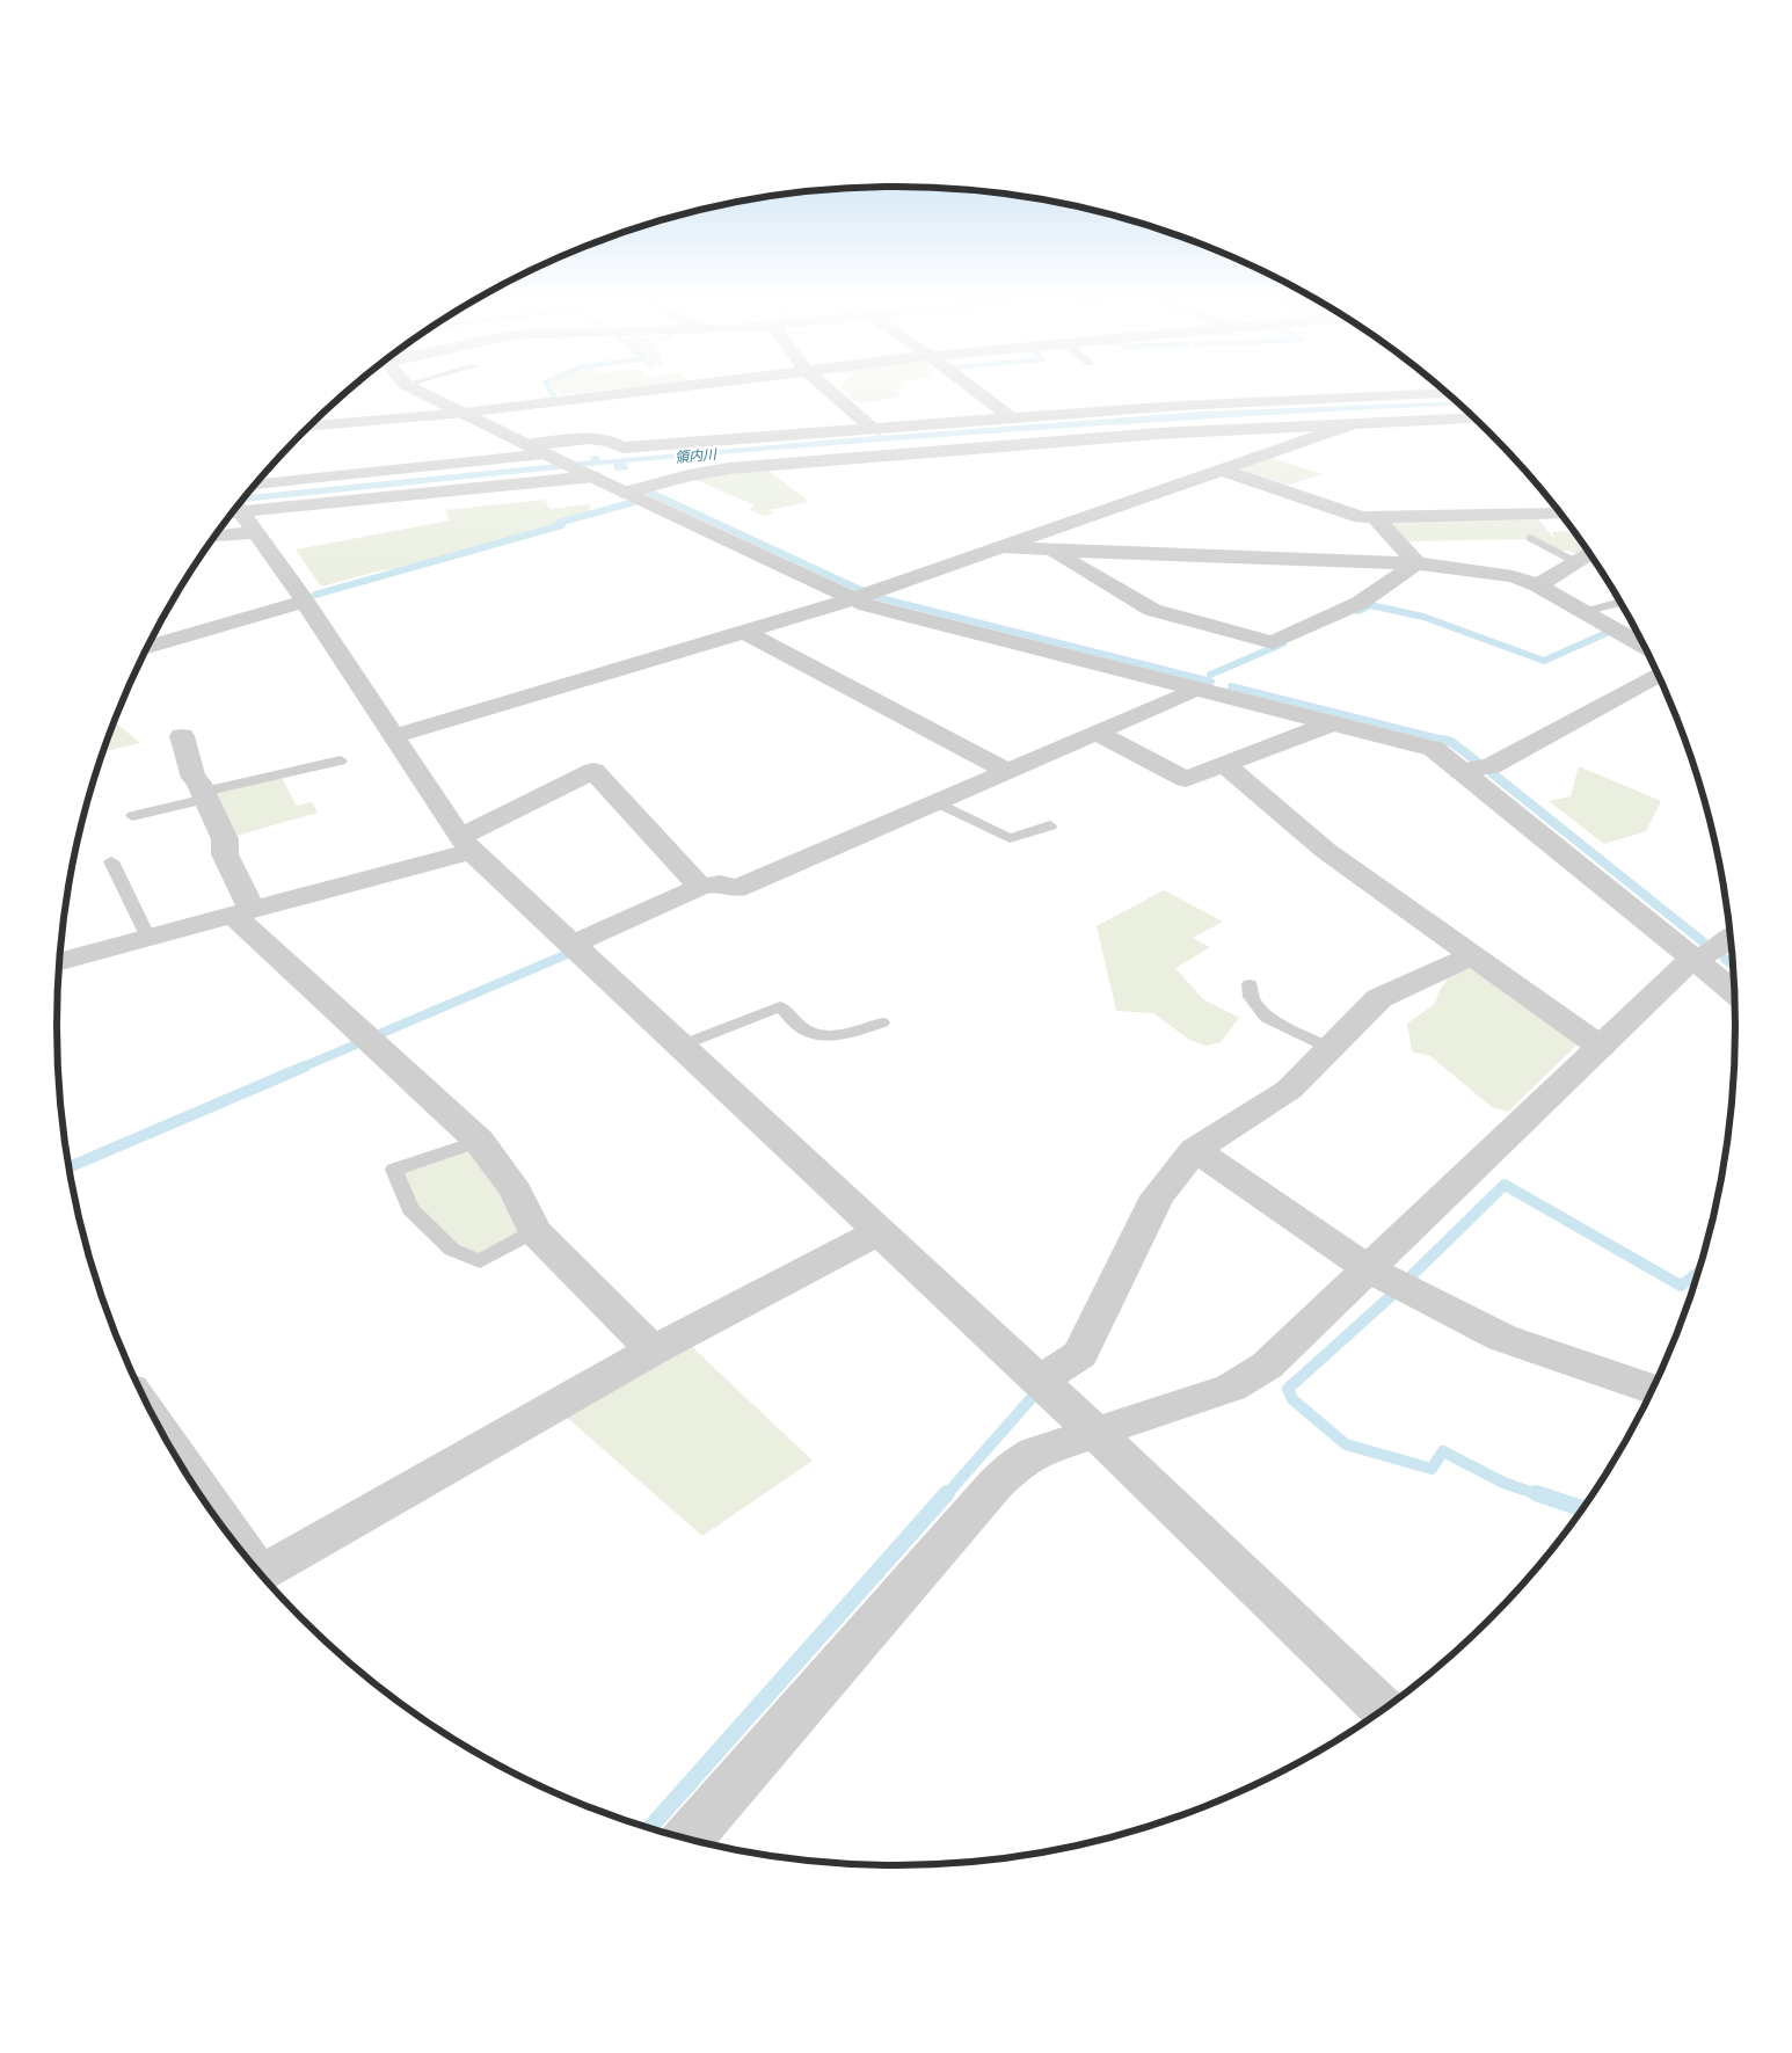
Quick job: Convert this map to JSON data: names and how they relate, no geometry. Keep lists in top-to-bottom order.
{
  "water": ["領内川"]
}
